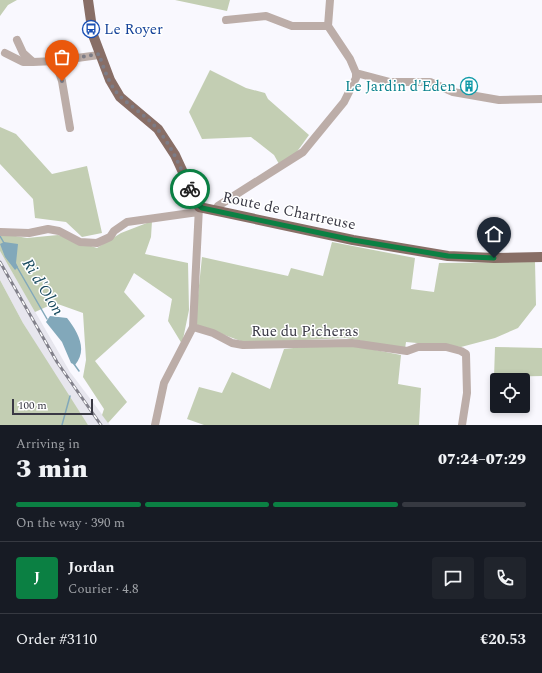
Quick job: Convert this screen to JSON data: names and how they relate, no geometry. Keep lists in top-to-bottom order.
{
  "streets": {
    "main road": ["Route de Chartreuse"],
    "street": ["Rue du Picheras"]
  },
  "water": ["Ri d'Olon"],
  "places": {
    "bus stop": ["Le Royer"],
    "building": ["Le Jardin d'Eden"]
  },
  "scale_bar": "100 m",
  "page": {
    "scale": "100 m",
    "heading": ["3 min", "Arriving in", "07:24–07:29"],
    "panel": [
      "Jordan",
      "Courier · 4.8",
      "Order #3110",
      "€20.53"
    ],
    "bar": "On the way · 390 m",
    "round": "J"
  }
}
